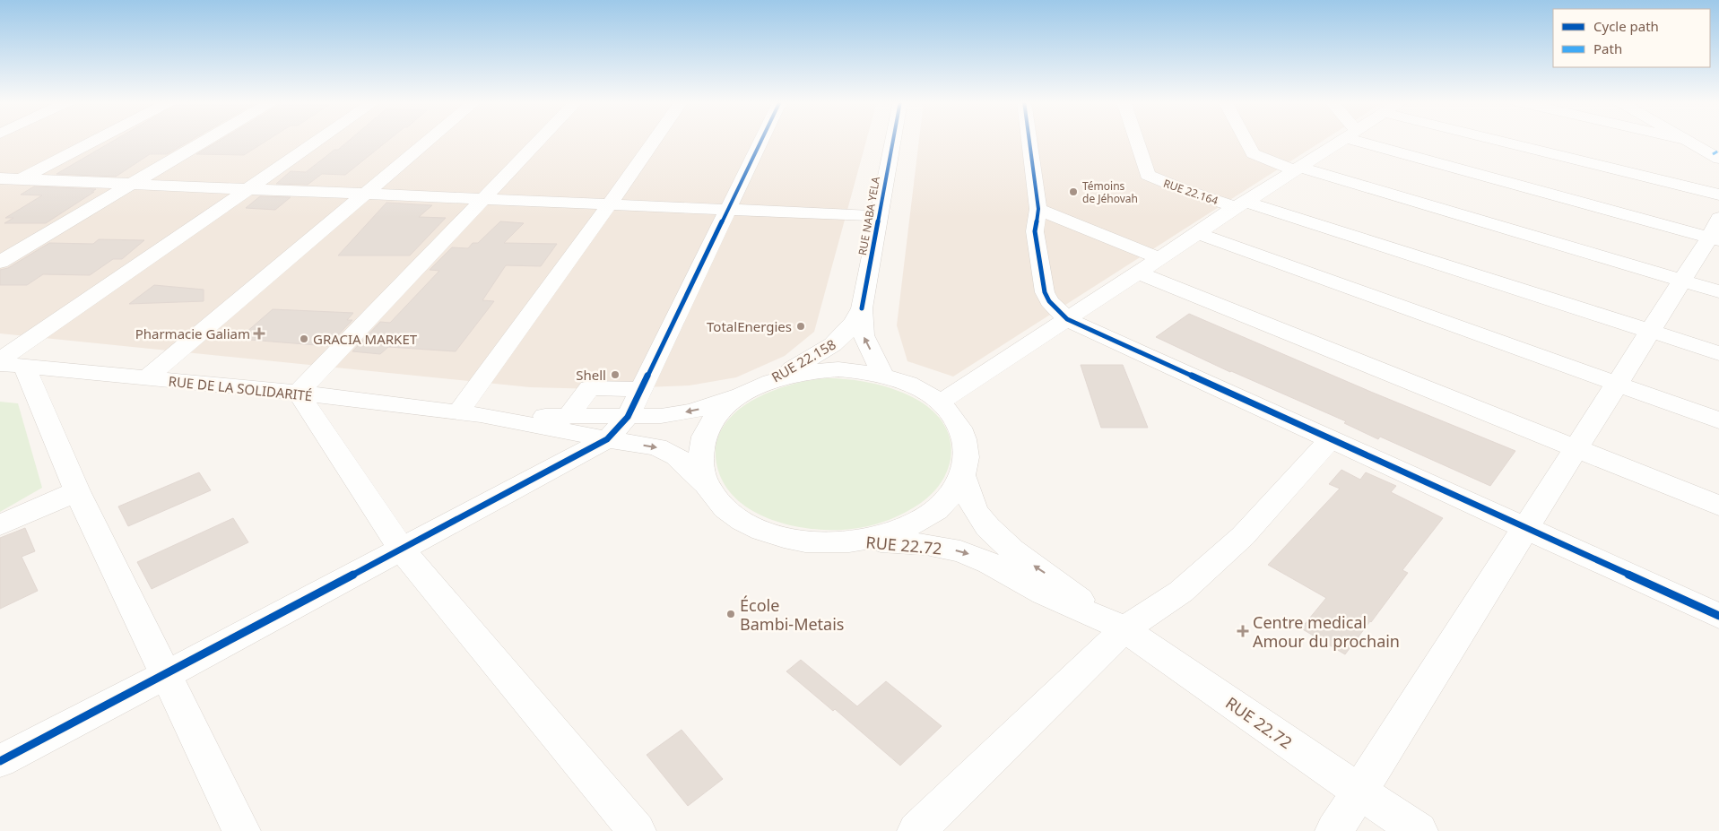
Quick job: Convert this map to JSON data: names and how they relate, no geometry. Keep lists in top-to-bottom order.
{
  "streets": {
    "street": [
      "RUE 22.164",
      "RUE NABA YELA",
      "RUE 22.158",
      "RUE DE LA SOLIDARITÉ",
      "RUE 22.72"
    ]
  },
  "crossings": [
    ["RUE NABA YELA", "RUE 22.158"],
    ["RUE 22.158", "RUE DE LA SOLIDARITÉ"]
  ],
  "places": {
    "other": [
      "Témoins de Jéhovah",
      "TotalEnergies",
      "GRACIA MARKET",
      "Shell",
      "École Bambi-Metais"
    ],
    "health": ["Pharmacie Galiam", "Centre medical Amour du prochain"]
  },
  "legend": ["Cycle path", "Path"]
}
